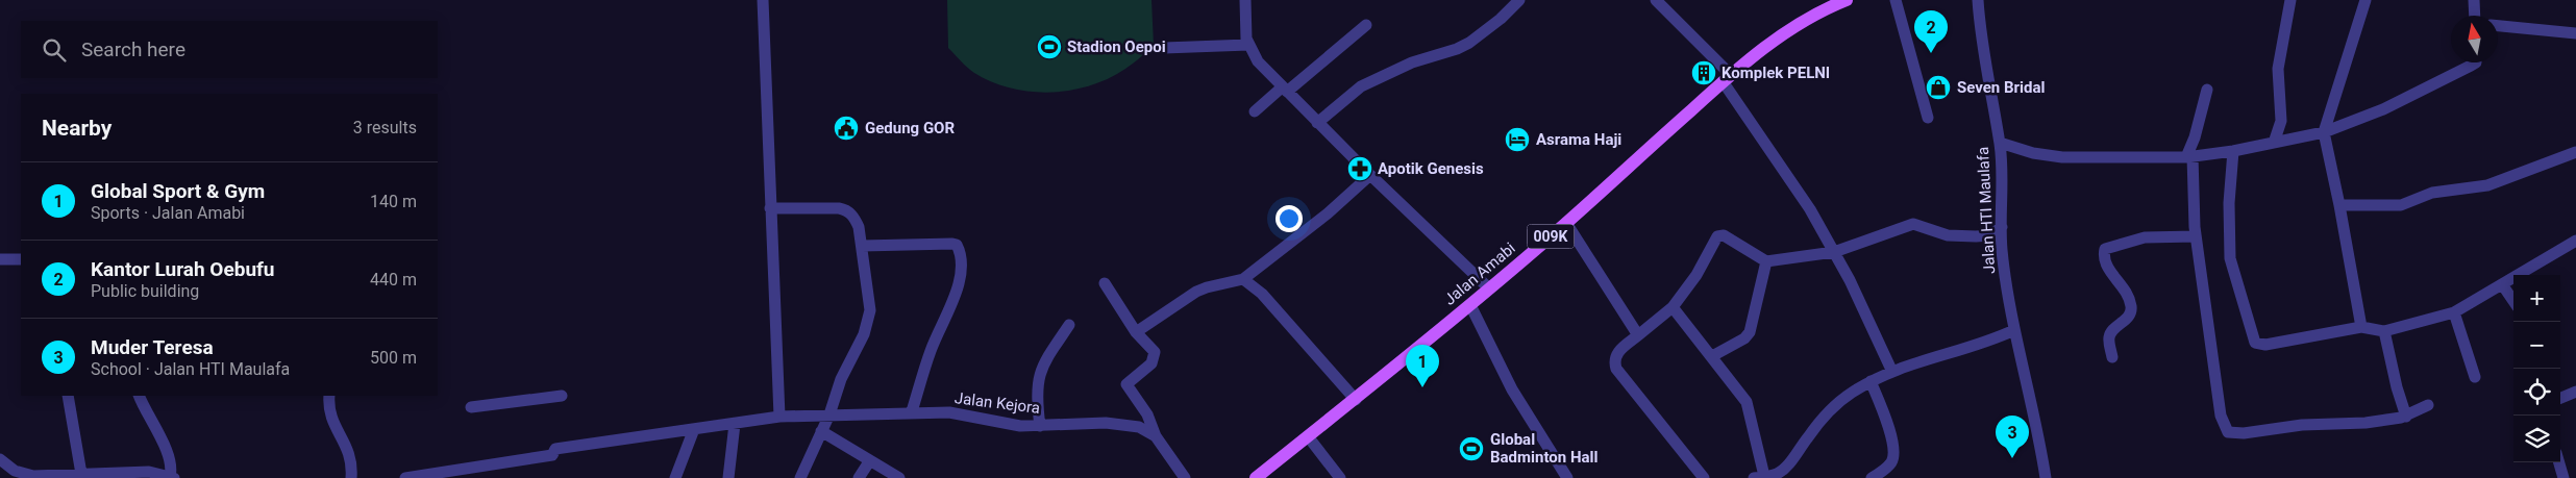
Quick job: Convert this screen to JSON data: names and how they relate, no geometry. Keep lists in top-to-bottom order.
{
  "streets": {
    "main road": ["009K", "Jalan Amabi"],
    "street": ["Jalan HTI Maulafa", "Jalan Kejora"]
  },
  "places": {
    "sports": ["Stadion Oepoi", "Global Badminton Hall"],
    "building": ["Komplek PELNI"],
    "shop": ["Seven Bridal"],
    "public building": ["Gedung GOR"],
    "hotel": ["Asrama Haji"],
    "pharmacy": ["Apotik Genesis"]
  },
  "north": "top",
  "page": {
    "pins": ["2", "1", "3"],
    "search": "Search here",
    "heading": ["Nearby", "3 results"],
    "list": [
      {
        "mark": "1",
        "name": "Global Sport & Gym",
        "note": "Sports · Jalan Amabi",
        "value": "140 m"
      },
      {
        "mark": "2",
        "name": "Kantor Lurah Oebufu",
        "note": "Public building",
        "value": "440 m"
      },
      {
        "mark": "3",
        "name": "Muder Teresa",
        "note": "School · Jalan HTI Maulafa",
        "value": "500 m"
      }
    ],
    "map_buttons": ["+", "−"]
  }
}
